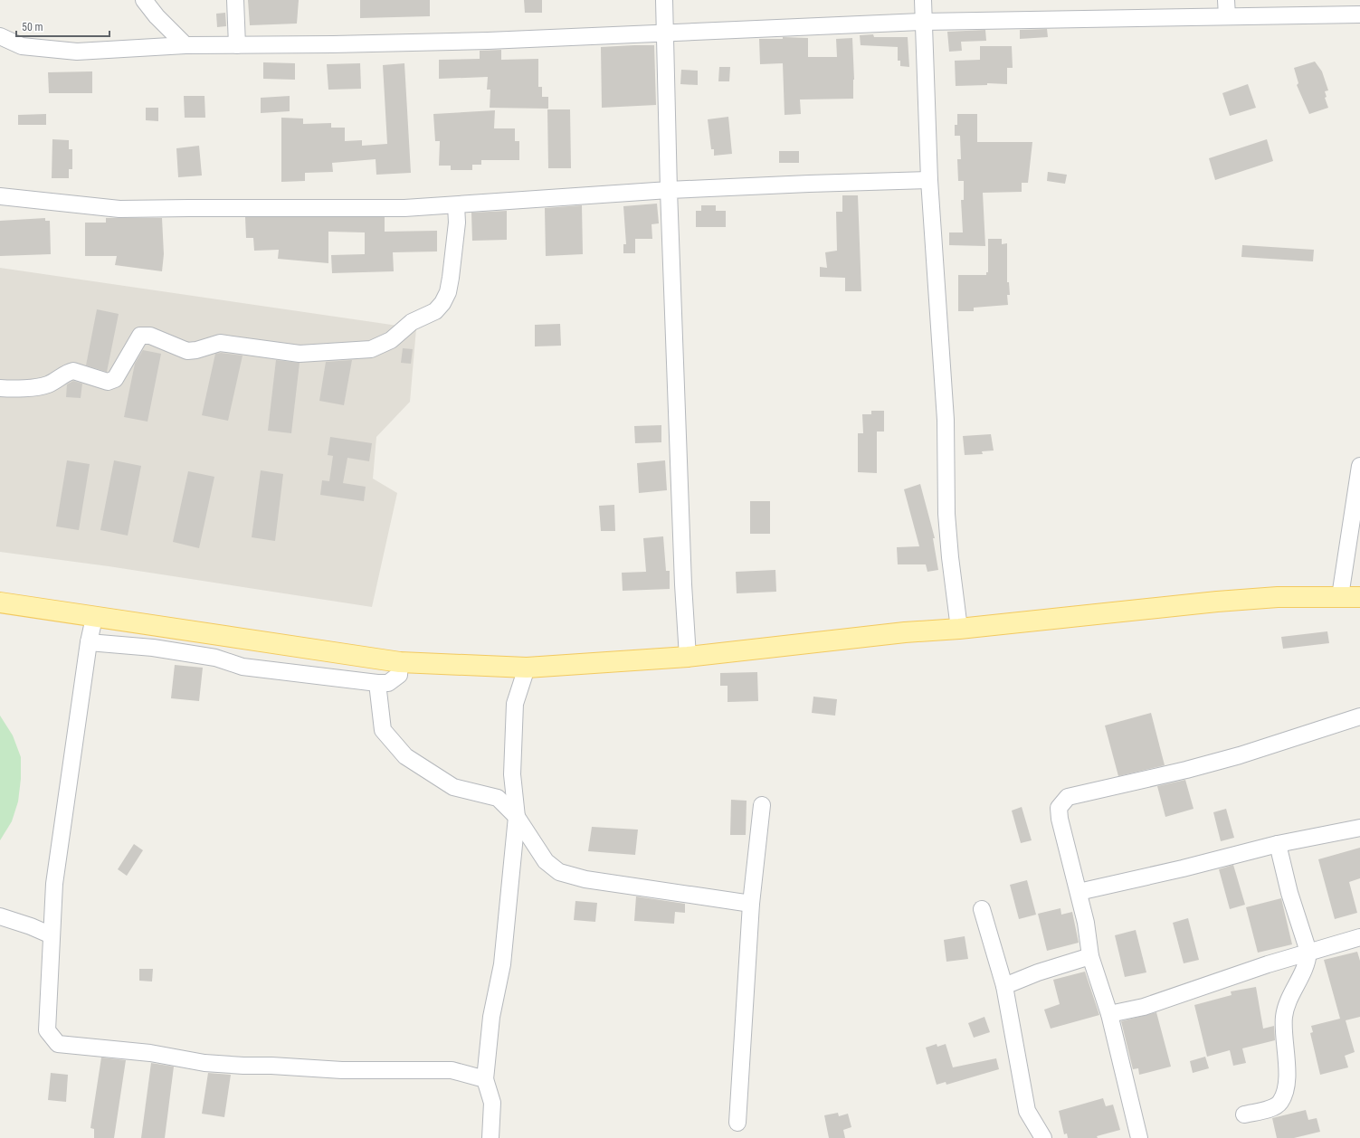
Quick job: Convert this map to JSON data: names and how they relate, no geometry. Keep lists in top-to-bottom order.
{
  "scale_bar": "50 m"
}
